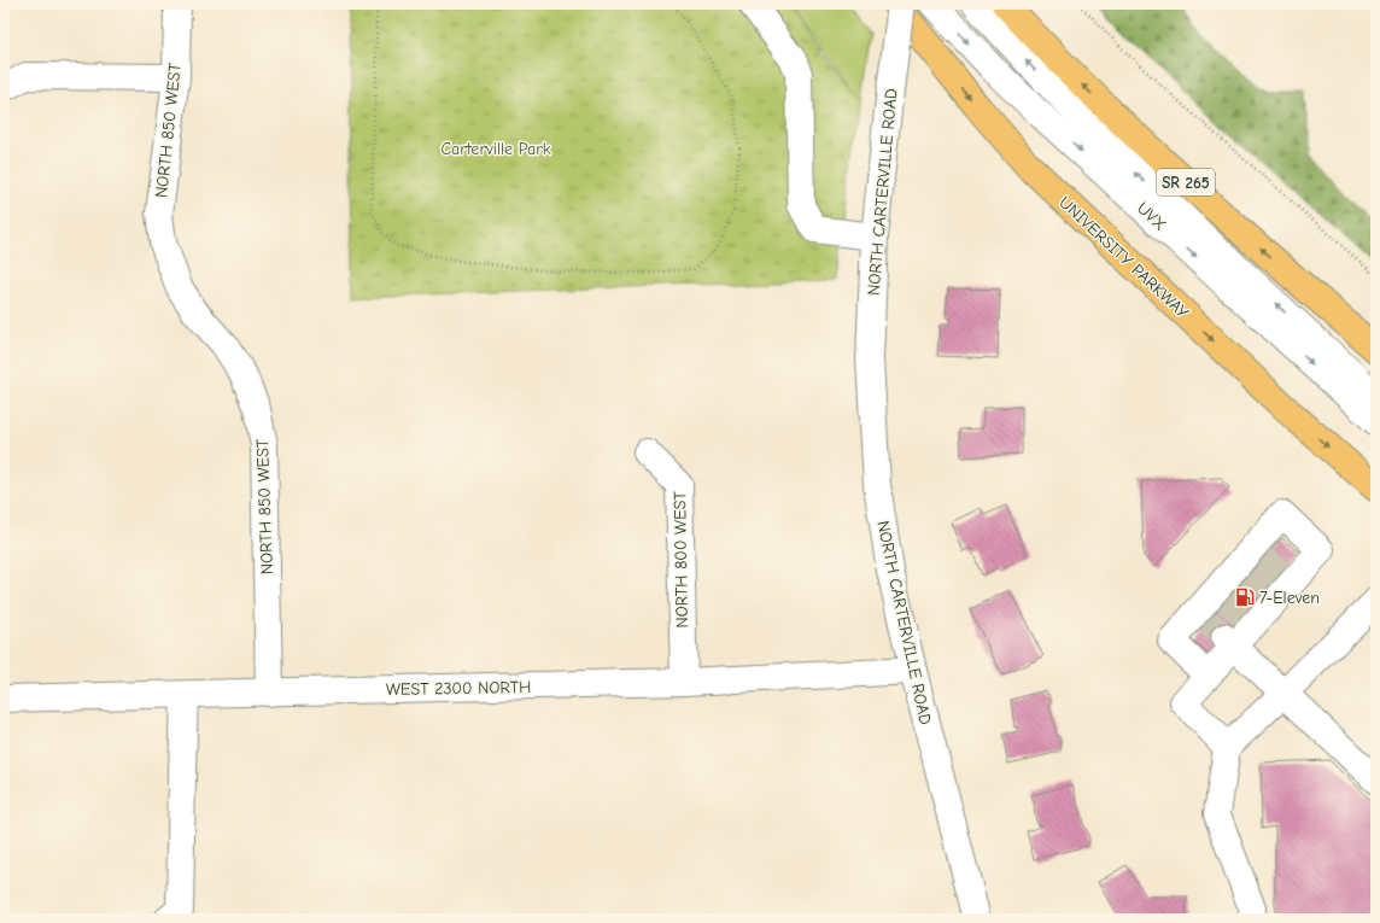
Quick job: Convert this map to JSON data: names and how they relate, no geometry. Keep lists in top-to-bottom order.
{
  "streets": {
    "main road": ["SR 265", "UNIVERSITY PARKWAY"],
    "street": [
      "NORTH 850 WEST",
      "NORTH CARTERVILLE ROAD",
      "UVX",
      "NORTH 800 WEST",
      "WEST 2300 NORTH"
    ]
  },
  "crossings": [
    ["NORTH 850 WEST", "WEST 2300 NORTH"],
    ["NORTH CARTERVILLE ROAD", "WEST 2300 NORTH"],
    ["NORTH 800 WEST", "WEST 2300 NORTH"]
  ],
  "parks": ["Carterville Park"],
  "places": {
    "fuel station": ["7-Eleven"]
  }
}
